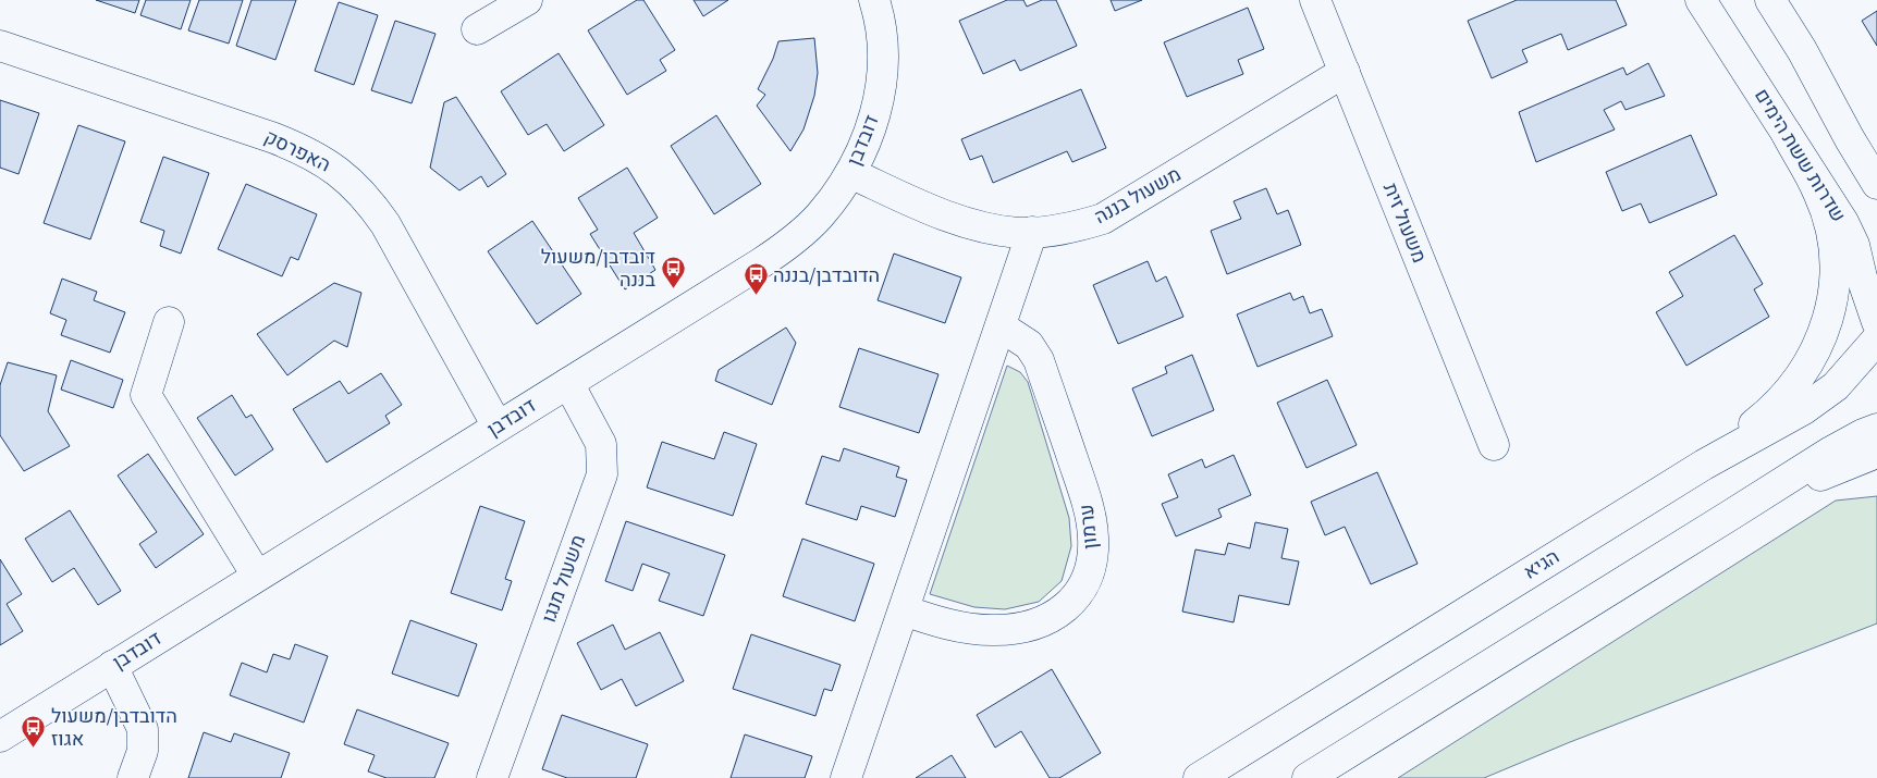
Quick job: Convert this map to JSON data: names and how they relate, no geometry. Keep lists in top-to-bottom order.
{
  "streets": {
    "main road": [
      "דובדבן",
      "האפרסק",
      "שדרות ששת הימים",
      "משעול בננה",
      "משעול זית",
      "ערמון",
      "הגיא",
      "משעול מנגו"
    ]
  },
  "crossings": [
    ["דובדבן", "האפרסק"],
    ["דובדבן", "משעול בננה"],
    ["דובדבן", "משעול מנגו"],
    ["שדרות ששת הימים", "הגיא"],
    ["משעול בננה", "משעול זית"]
  ],
  "places": {
    "bus stop": ["דובדבן/משעול בננה", "הדובדבן/בננה", "הדובדבן/משעול אגוז"]
  }
}
